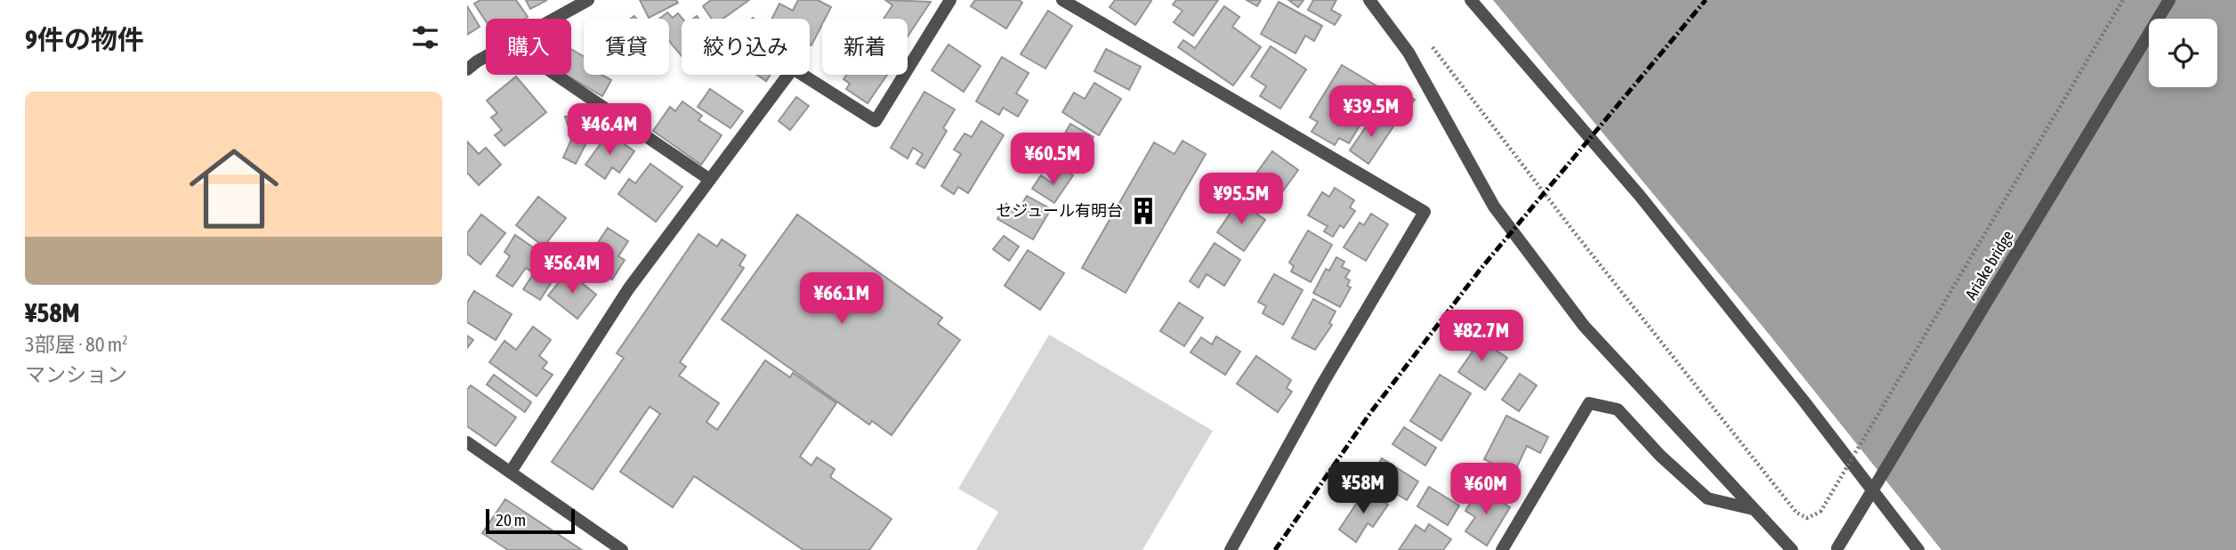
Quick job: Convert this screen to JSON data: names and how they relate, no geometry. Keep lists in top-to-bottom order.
{
  "streets": {
    "street": ["Ariake bridge"]
  },
  "places": {
    "building": ["セジュール有明台"]
  },
  "scale_bar": "20 m",
  "page": {
    "heading": "9件の物件",
    "chip": [
      "購入",
      "賃貸",
      "絞り込み",
      "新着"
    ],
    "list": [
      {
        "name": "¥58M",
        "note": "3部屋 · 80 m² · マンション"
      }
    ],
    "price": [
      "¥39.5M",
      "¥46.4M",
      "¥60.5M",
      "¥95.5M",
      "¥56.4M",
      "¥66.1M",
      "¥82.7M",
      "¥58M",
      "¥60M"
    ],
    "scale": "20 m"
  }
}
